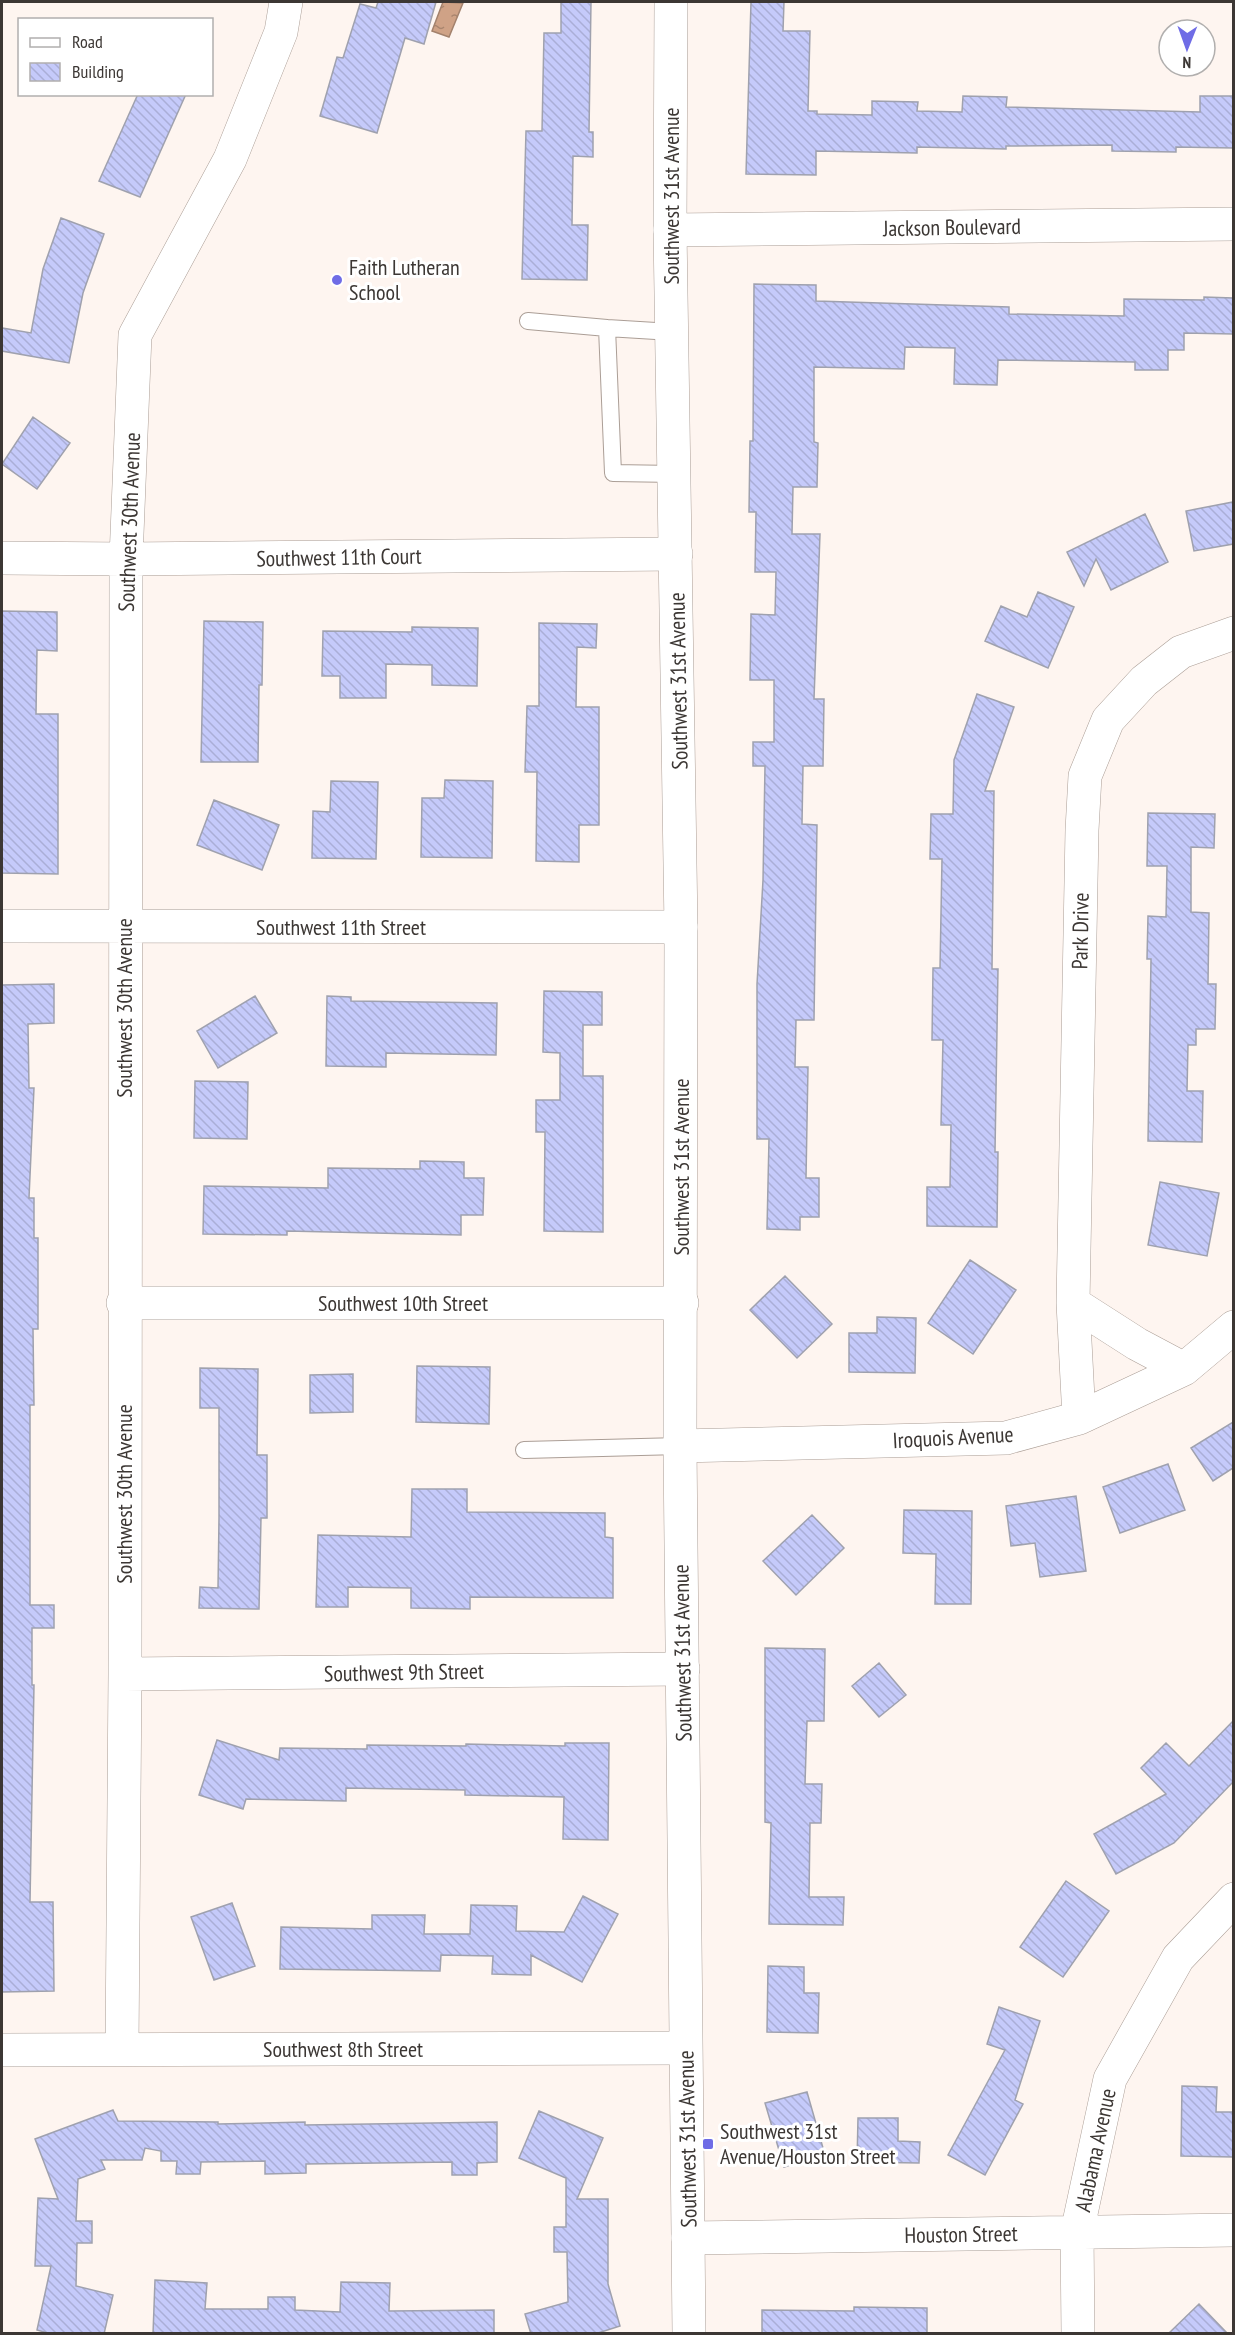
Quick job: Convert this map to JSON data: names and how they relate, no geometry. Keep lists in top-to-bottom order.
{
  "streets": {
    "street": [
      "Southwest 31st Avenue",
      "Jackson Boulevard",
      "Southwest 30th Avenue",
      "Southwest 11th Court",
      "Southwest 11th Street",
      "Park Drive",
      "Southwest 10th Street",
      "Iroquois Avenue",
      "Southwest 9th Street",
      "Southwest 8th Street",
      "Alabama Avenue",
      "Houston Street"
    ]
  },
  "crossings": [
    ["Southwest 31st Avenue", "Jackson Boulevard"],
    ["Southwest 31st Avenue", "Southwest 11th Court"],
    ["Southwest 31st Avenue", "Southwest 11th Street"],
    ["Southwest 31st Avenue", "Southwest 10th Street"],
    ["Southwest 31st Avenue", "Iroquois Avenue"],
    ["Southwest 31st Avenue", "Southwest 9th Street"],
    ["Southwest 31st Avenue", "Southwest 8th Street"],
    ["Southwest 31st Avenue", "Houston Street"],
    ["Southwest 30th Avenue", "Southwest 11th Court"],
    ["Southwest 30th Avenue", "Southwest 11th Street"],
    ["Southwest 30th Avenue", "Southwest 10th Street"],
    ["Southwest 30th Avenue", "Southwest 9th Street"],
    ["Southwest 30th Avenue", "Southwest 8th Street"],
    ["Park Drive", "Iroquois Avenue"],
    ["Alabama Avenue", "Houston Street"]
  ],
  "places": {
    "other": ["Faith Lutheran School"],
    "transit": ["Southwest 31st Avenue/Houston Street"]
  },
  "legend": ["Road", "Building"],
  "north": "bottom"
}
